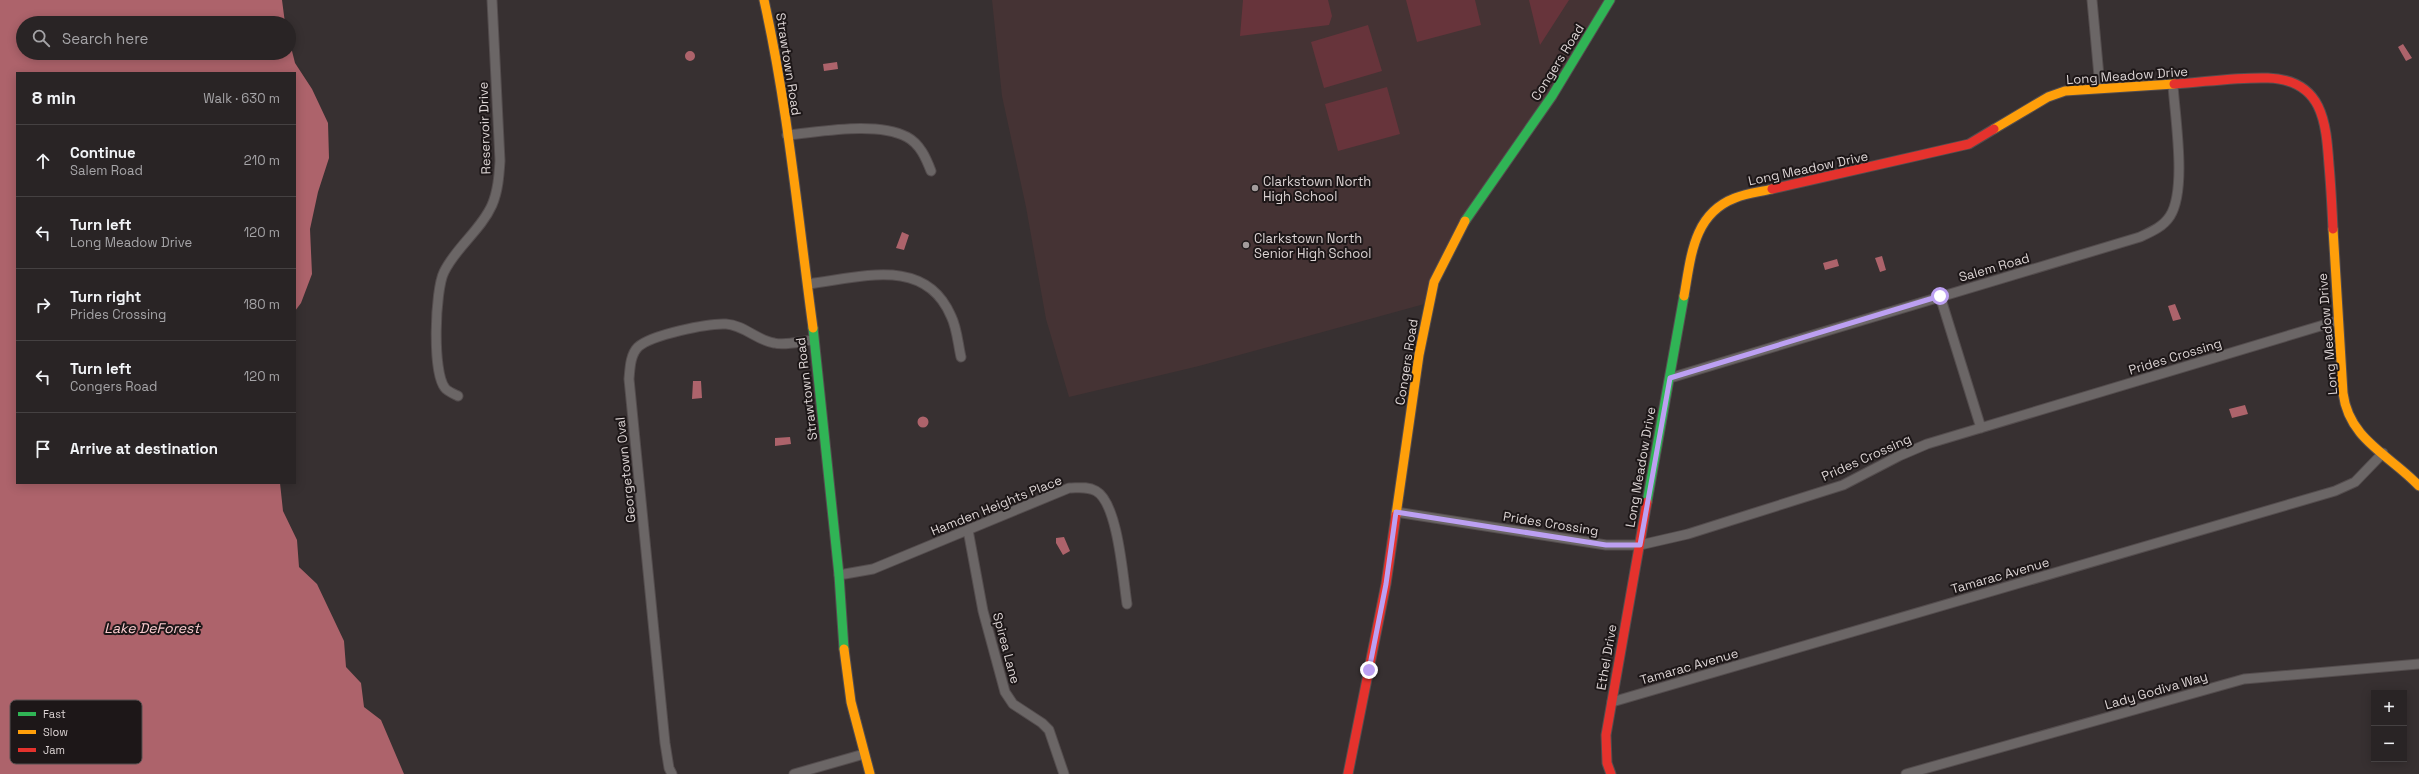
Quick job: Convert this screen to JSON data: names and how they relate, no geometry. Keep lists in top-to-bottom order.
{
  "streets": {
    "street": [
      "Congers Road",
      "Strawtown Road",
      "Long Meadow Drive",
      "Reservoir Drive",
      "Salem Road",
      "Prides Crossing",
      "Georgetown Oval",
      "Hamden Heights Place",
      "Tamarac Avenue",
      "Spirea Lane",
      "Ethel Drive",
      "Lady Godiva Way"
    ]
  },
  "crossings": [
    ["Congers Road", "Prides Crossing"],
    ["Strawtown Road", "Georgetown Oval"],
    ["Strawtown Road", "Hamden Heights Place"],
    ["Long Meadow Drive", "Salem Road"],
    ["Long Meadow Drive", "Prides Crossing"],
    ["Long Meadow Drive", "Tamarac Avenue"],
    ["Long Meadow Drive", "Ethel Drive"],
    ["Prides Crossing", "Ethel Drive"],
    ["Hamden Heights Place", "Spirea Lane"],
    ["Tamarac Avenue", "Ethel Drive"]
  ],
  "water": ["Lake DeForest"],
  "places": ["Clarkstown North High School", "Clarkstown North Senior High School"],
  "legend": ["Fast", "Slow", "Jam"],
  "page": {
    "search": "Search here",
    "heading": ["8 min", "Walk · 630 m"],
    "list": [
      ["Continue", "Salem Road", "210 m"],
      ["Turn left", "Long Meadow Drive", "120 m"],
      ["Turn right", "Prides Crossing", "180 m"],
      ["Turn left", "Congers Road", "120 m"],
      "Arrive at destination"
    ],
    "map_buttons": ["+", "−"]
  }
}
